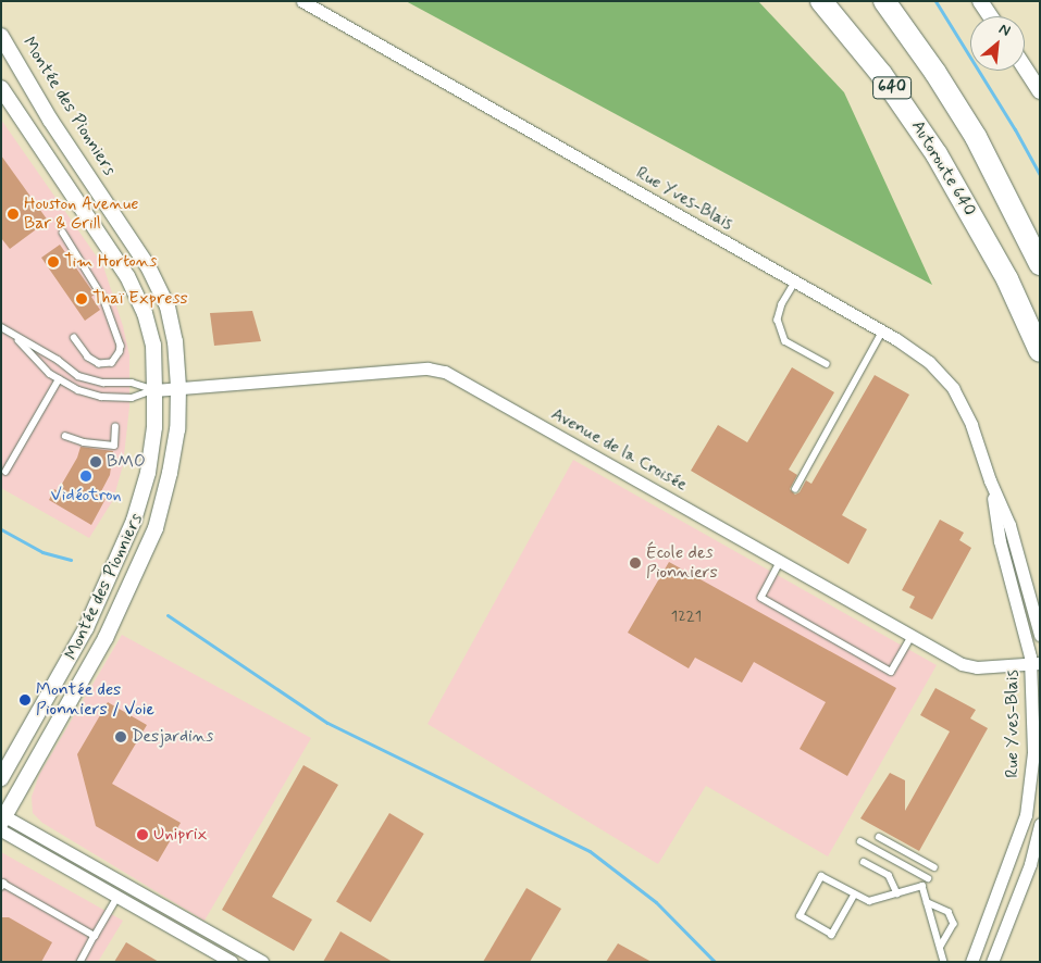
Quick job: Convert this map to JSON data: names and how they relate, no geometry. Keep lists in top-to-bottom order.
{
  "streets": {
    "highway": ["640", "Autoroute 640"],
    "street": ["Montée des Pionniers", "Rue Yves-Blais", "Avenue de la Croisée"]
  },
  "crossings": [
    ["Montée des Pionniers", "Avenue de la Croisée"],
    ["Rue Yves-Blais", "Avenue de la Croisée"]
  ],
  "places": [
    "Houston Avenue Bar & Grill",
    "Tim Hortons",
    "Thaï Express",
    "BMO",
    "Vidéotron",
    "École des Pionniers",
    "Montée des Pionniers / Voie",
    "Desjardins",
    "Uniprix"
  ],
  "house_numbers": ["1221"],
  "north": "top right"
}
